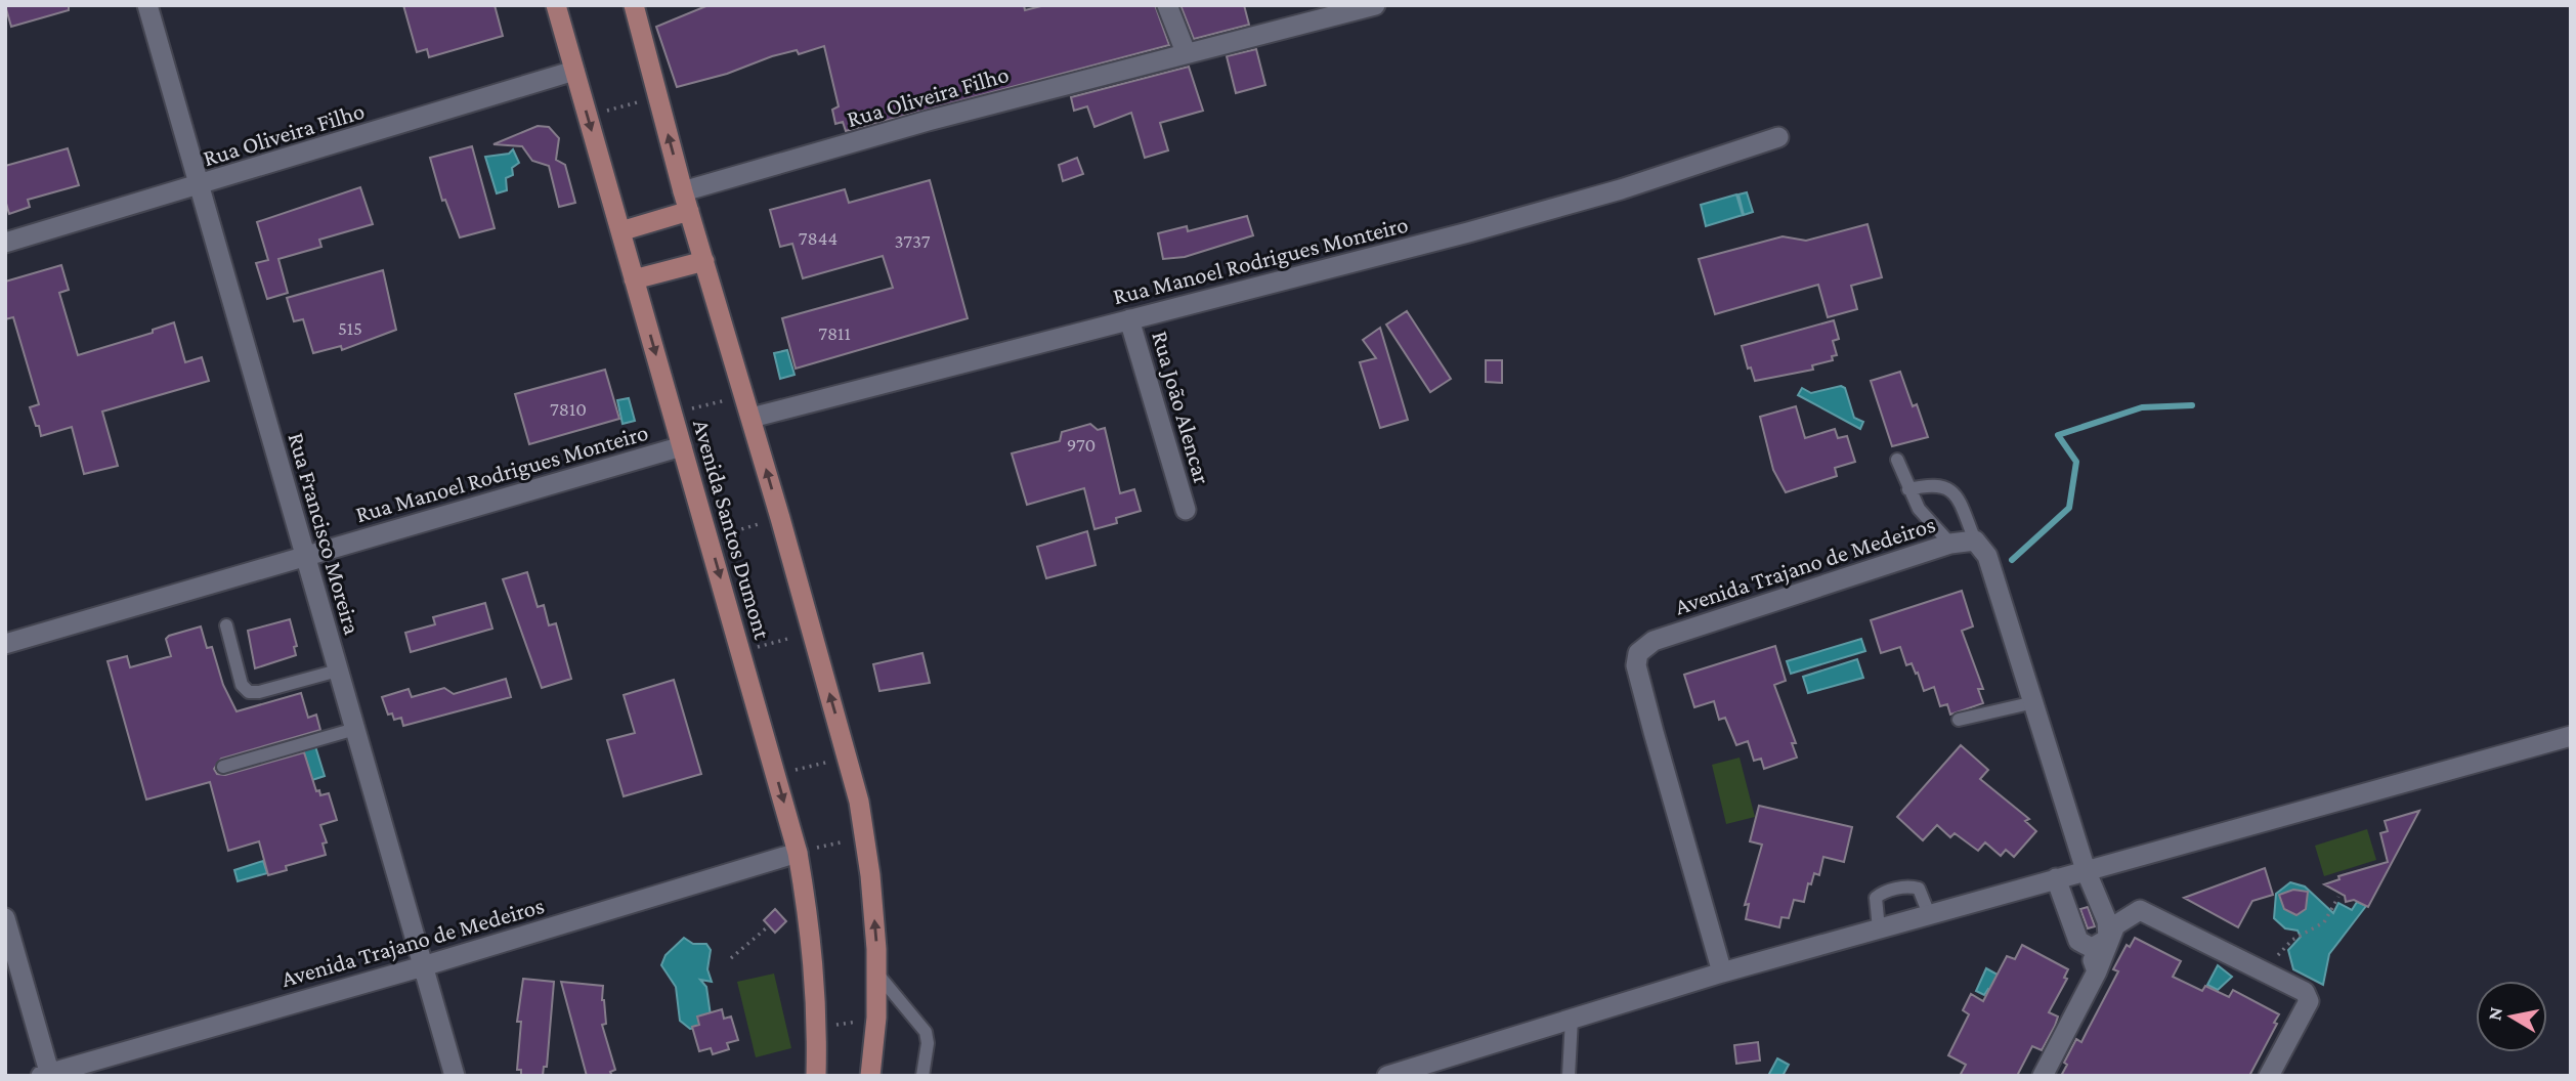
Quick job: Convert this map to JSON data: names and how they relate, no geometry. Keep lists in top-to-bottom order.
{
  "streets": {
    "main road": ["Avenida Santos Dumont"],
    "street": [
      "Rua Oliveira Filho",
      "Rua Manoel Rodrigues Monteiro",
      "Rua João Alencar",
      "Rua Francisco Moreira",
      "Avenida Trajano de Medeiros"
    ]
  },
  "crossings": [
    ["Rua Oliveira Filho", "Avenida Santos Dumont"],
    ["Rua Oliveira Filho", "Rua Francisco Moreira"],
    ["Rua Manoel Rodrigues Monteiro", "Rua João Alencar"],
    ["Rua Manoel Rodrigues Monteiro", "Avenida Santos Dumont"],
    ["Rua Manoel Rodrigues Monteiro", "Rua Francisco Moreira"],
    ["Avenida Santos Dumont", "Avenida Trajano de Medeiros"],
    ["Rua Francisco Moreira", "Avenida Trajano de Medeiros"]
  ],
  "house_numbers": [
    "7844",
    "3737",
    "515",
    "7811",
    "7810",
    "970"
  ],
  "north": "left"
}
